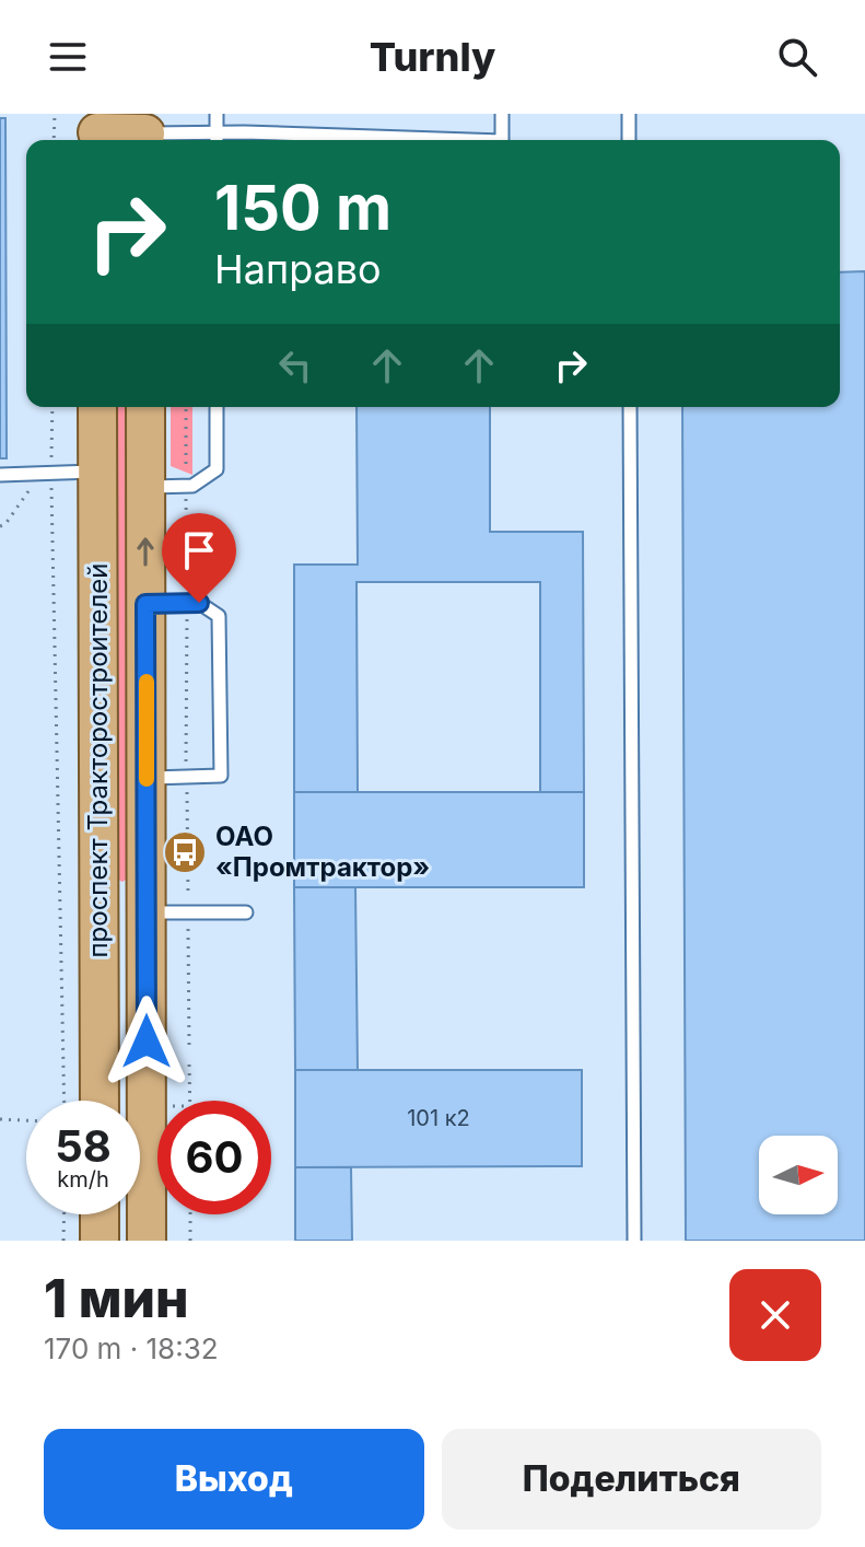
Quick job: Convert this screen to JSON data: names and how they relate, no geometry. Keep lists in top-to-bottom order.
{
  "streets": {
    "main road": ["проспект Тракторостроителей"]
  },
  "places": {
    "bus stop": ["ОАО «Промтрактор»"]
  },
  "house_numbers": ["101 к2"],
  "north": "right",
  "page": {
    "header": "Turnly",
    "turn": ["150 m", "Направо"],
    "speed": "58 km/h",
    "limit": "60",
    "heading": ["1 мин", "170 m · 18:32"],
    "buttons": ["Выход", "Поделиться"]
  }
}
